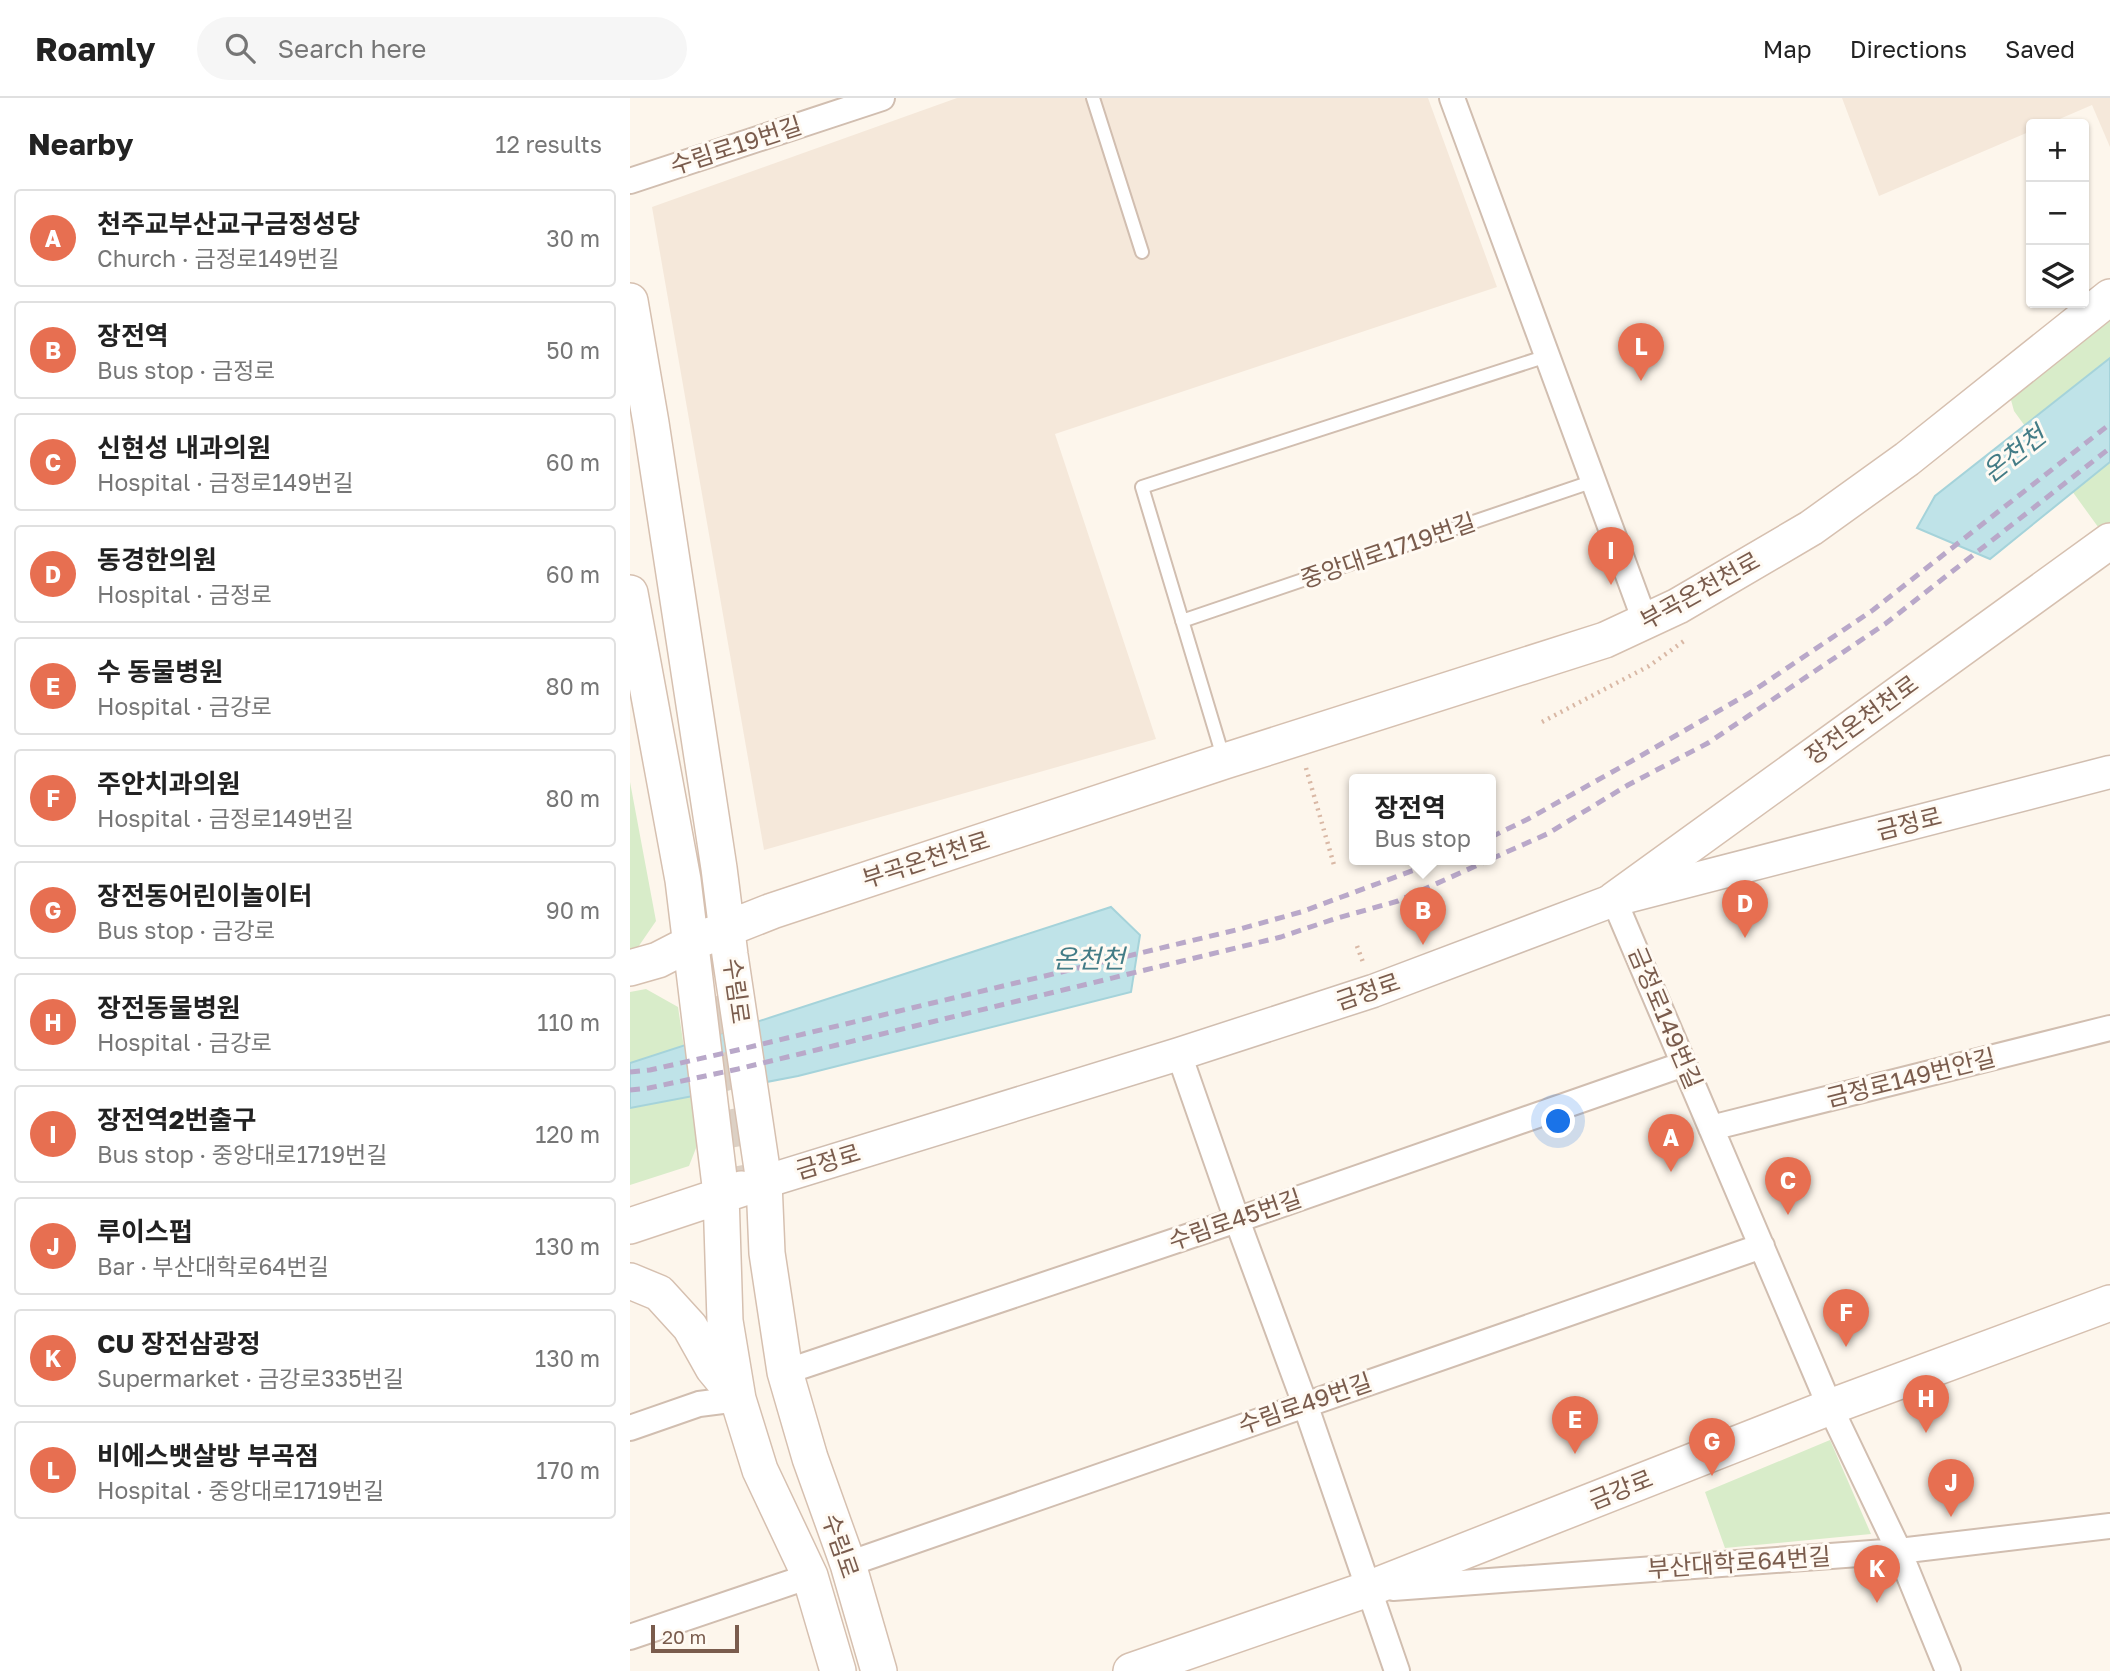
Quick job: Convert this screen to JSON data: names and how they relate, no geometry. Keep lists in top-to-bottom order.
{
  "streets": {
    "main road": [
      "부곡온천천로",
      "장전온천천로",
      "금정로",
      "수림로",
      "금강로"
    ],
    "street": [
      "수림로19번길",
      "금정로149번길",
      "금정로149번안길",
      "수림로45번길",
      "수림로49번길",
      "부산대학로64번길"
    ],
    "lane": ["중앙대로1719번길"]
  },
  "crossings": [
    ["부곡온천천로", "수림로"],
    ["장전온천천로", "금정로"],
    ["장전온천천로", "금정로149번길"],
    ["금정로", "수림로"],
    ["금정로", "금정로149번길"],
    ["수림로", "수림로45번길"],
    ["수림로", "수림로49번길"],
    ["금정로149번길", "금정로149번안길"],
    ["금정로149번길", "수림로45번길"],
    ["금정로149번길", "수림로49번길"],
    ["금정로149번길", "금강로"],
    ["금정로149번길", "부산대학로64번길"],
    ["금강로", "부산대학로64번길"]
  ],
  "water": ["온천천"],
  "scale_bar": "20 m",
  "page": {
    "header": "Roamly",
    "search": "Search here",
    "nav": ["Map", "Directions", "Saved"],
    "heading": ["Nearby", "12 results"],
    "map_buttons": ["+", "−"],
    "list": [
      {
        "mark": "A",
        "name": "천주교부산교구금정성당",
        "note": "Church · 금정로149번길",
        "value": "30 m"
      },
      {
        "mark": "B",
        "name": "장전역",
        "note": "Bus stop · 금정로",
        "value": "50 m"
      },
      {
        "mark": "C",
        "name": "신현성 내과의원",
        "note": "Hospital · 금정로149번길",
        "value": "60 m"
      },
      {
        "mark": "D",
        "name": "동경한의원",
        "note": "Hospital · 금정로",
        "value": "60 m"
      },
      {
        "mark": "E",
        "name": "수 동물병원",
        "note": "Hospital · 금강로",
        "value": "80 m"
      },
      {
        "mark": "F",
        "name": "주안치과의원",
        "note": "Hospital · 금정로149번길",
        "value": "80 m"
      },
      {
        "mark": "G",
        "name": "장전동어린이놀이터",
        "note": "Bus stop · 금강로",
        "value": "90 m"
      },
      {
        "mark": "H",
        "name": "장전동물병원",
        "note": "Hospital · 금강로",
        "value": "110 m"
      },
      {
        "mark": "I",
        "name": "장전역2번출구",
        "note": "Bus stop · 중앙대로1719번길",
        "value": "120 m"
      },
      {
        "mark": "J",
        "name": "루이스펍",
        "note": "Bar · 부산대학로64번길",
        "value": "130 m"
      },
      {
        "mark": "K",
        "name": "CU 장전삼광정",
        "note": "Supermarket · 금강로335번길",
        "value": "130 m"
      },
      {
        "mark": "L",
        "name": "비에스뱃살방 부곡점",
        "note": "Hospital · 중앙대로1719번길",
        "value": "170 m"
      }
    ],
    "pins": [
      "L",
      "I",
      "D",
      "B",
      "A",
      "C",
      "F",
      "H",
      "E",
      "G",
      "J",
      "K"
    ],
    "popup": ["장전역", "Bus stop"],
    "scale": "20 m"
  }
}
